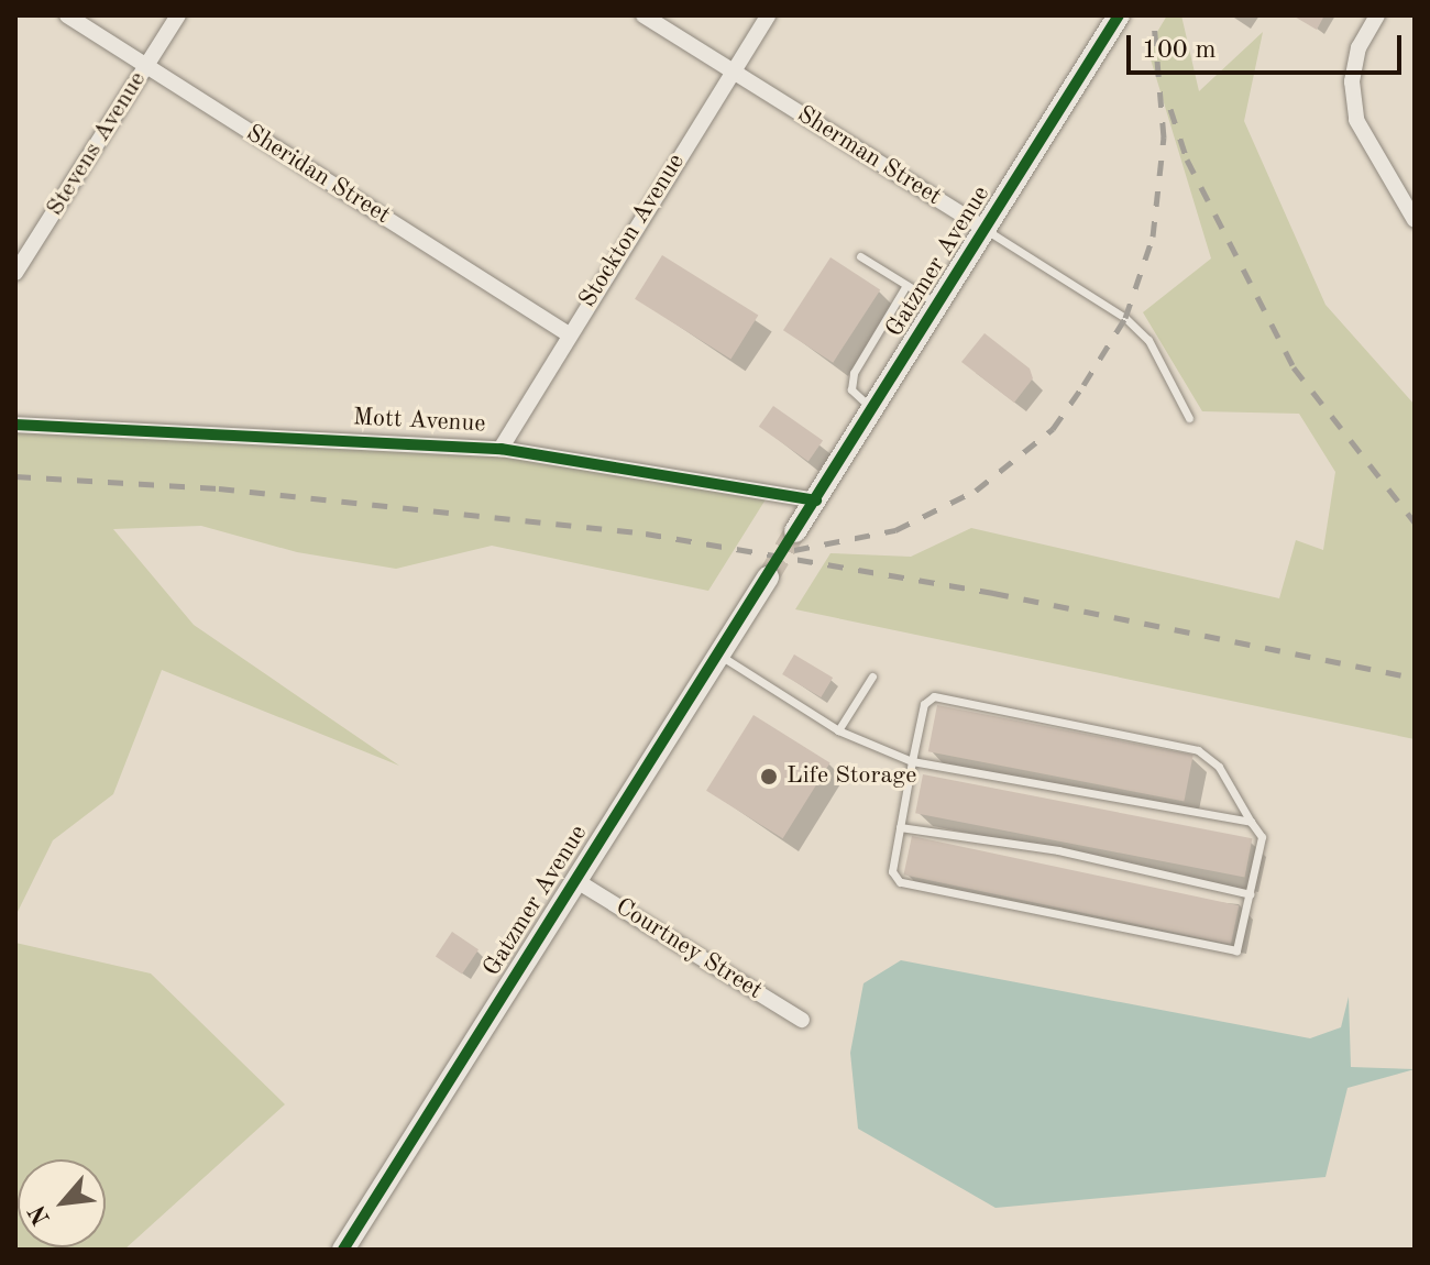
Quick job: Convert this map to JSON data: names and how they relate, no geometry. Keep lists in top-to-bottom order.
{
  "streets": {
    "street": [
      "Stevens Avenue",
      "Sherman Street",
      "Sheridan Street",
      "Stockton Avenue",
      "Gatzmer Avenue",
      "Mott Avenue",
      "Courtney Street"
    ]
  },
  "crossings": [
    ["Stevens Avenue", "Sheridan Street"],
    ["Sherman Street", "Stockton Avenue"],
    ["Sherman Street", "Gatzmer Avenue"],
    ["Sheridan Street", "Stockton Avenue"],
    ["Stockton Avenue", "Mott Avenue"],
    ["Gatzmer Avenue", "Mott Avenue"],
    ["Gatzmer Avenue", "Courtney Street"]
  ],
  "places": ["Life Storage"],
  "scale_bar": "100 m",
  "north": "bottom left"
}
